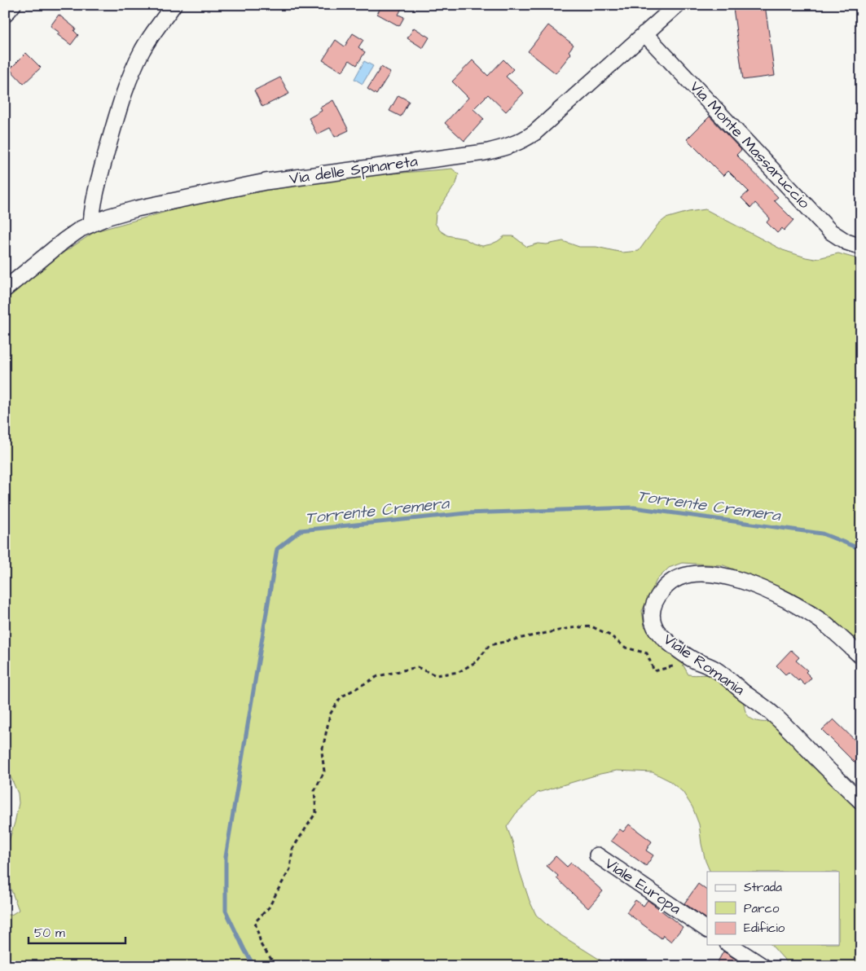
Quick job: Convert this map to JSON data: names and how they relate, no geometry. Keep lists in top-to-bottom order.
{
  "streets": {
    "street": [
      "Via Monte Massaruccio",
      "Via delle Spinareta",
      "Viale Romania",
      "Viale Europa"
    ]
  },
  "crossings": [
    ["Via Monte Massaruccio", "Via delle Spinareta"]
  ],
  "water": ["Torrente Cremera"],
  "legend": ["Strada", "Parco", "Edificio"],
  "scale_bar": "50 m"
}
